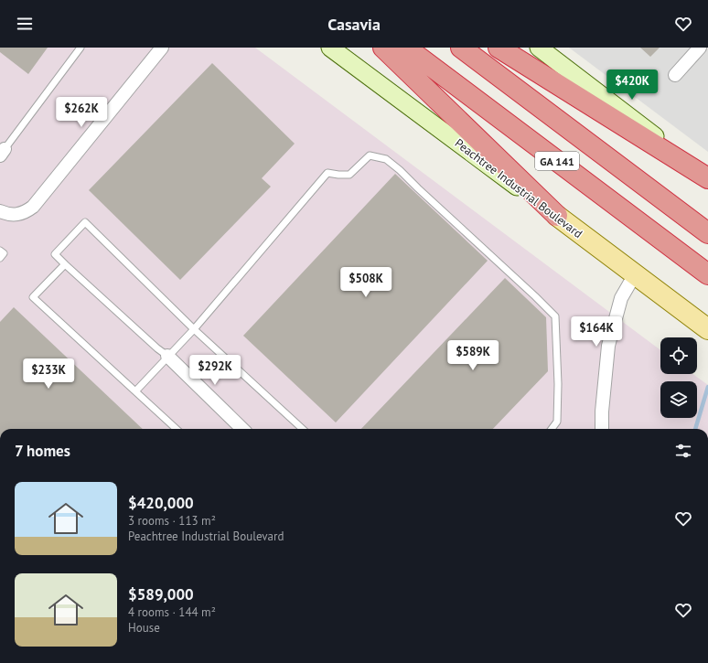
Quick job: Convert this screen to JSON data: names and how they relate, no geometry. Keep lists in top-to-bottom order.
{
  "streets": {
    "highway": ["GA 141"],
    "main road": ["Peachtree Industrial Boulevard"]
  },
  "page": {
    "header": "Casavia",
    "price": [
      "$420K",
      "$262K",
      "$508K",
      "$164K",
      "$589K",
      "$292K",
      "$233K"
    ],
    "heading": "7 homes",
    "list": [
      {
        "name": "$420,000",
        "note": "3 rooms · 113 m² · Peachtree Industrial Boulevard"
      },
      {
        "name": "$589,000",
        "note": "4 rooms · 144 m² · House"
      }
    ]
  }
}
